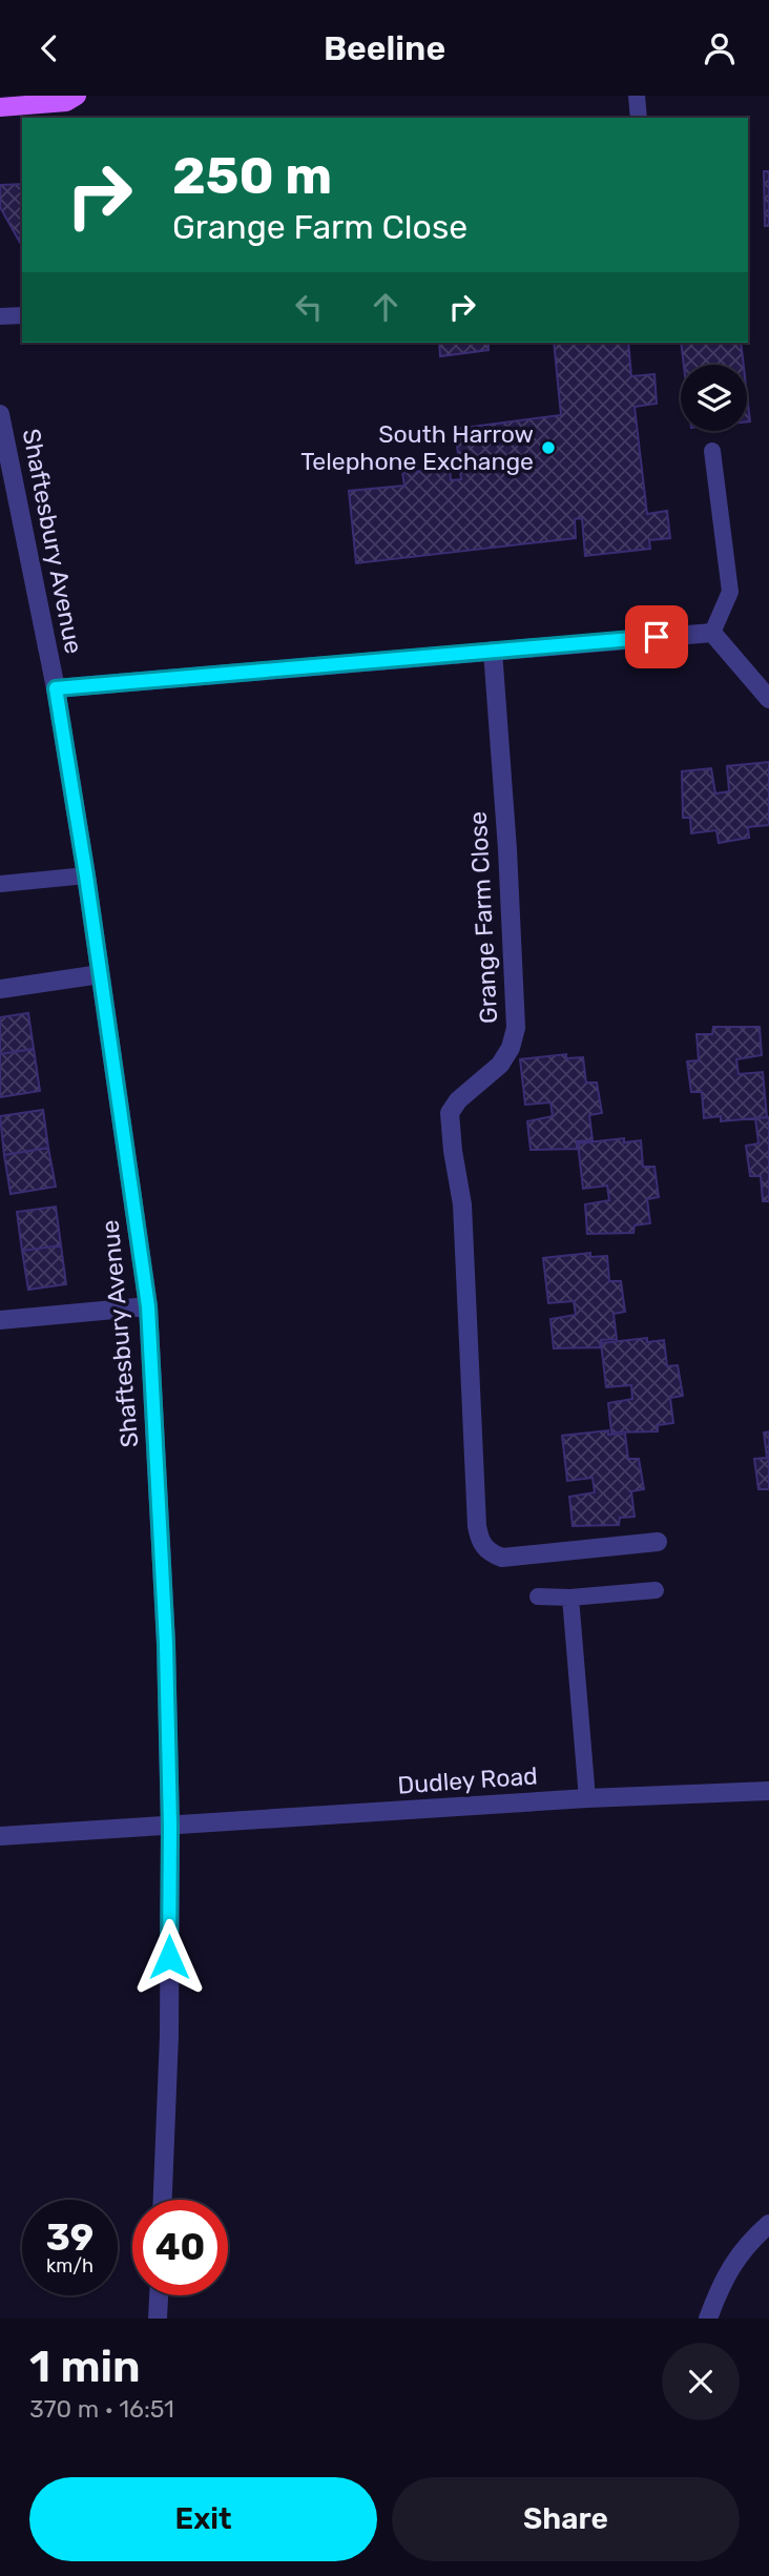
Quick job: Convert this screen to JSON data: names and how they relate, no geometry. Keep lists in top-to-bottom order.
{
  "streets": {
    "street": ["Shaftesbury Avenue", "Grange Farm Close", "Dudley Road"]
  },
  "crossings": [
    ["Shaftesbury Avenue", "Dudley Road"]
  ],
  "places": ["South Harrow Telephone Exchange"],
  "page": {
    "header": "Beeline",
    "turn": ["250 m", "Grange Farm Close"],
    "speed": "39 km/h",
    "limit": "40",
    "heading": ["1 min", "370 m · 16:51"],
    "buttons": ["Exit", "Share"]
  }
}
